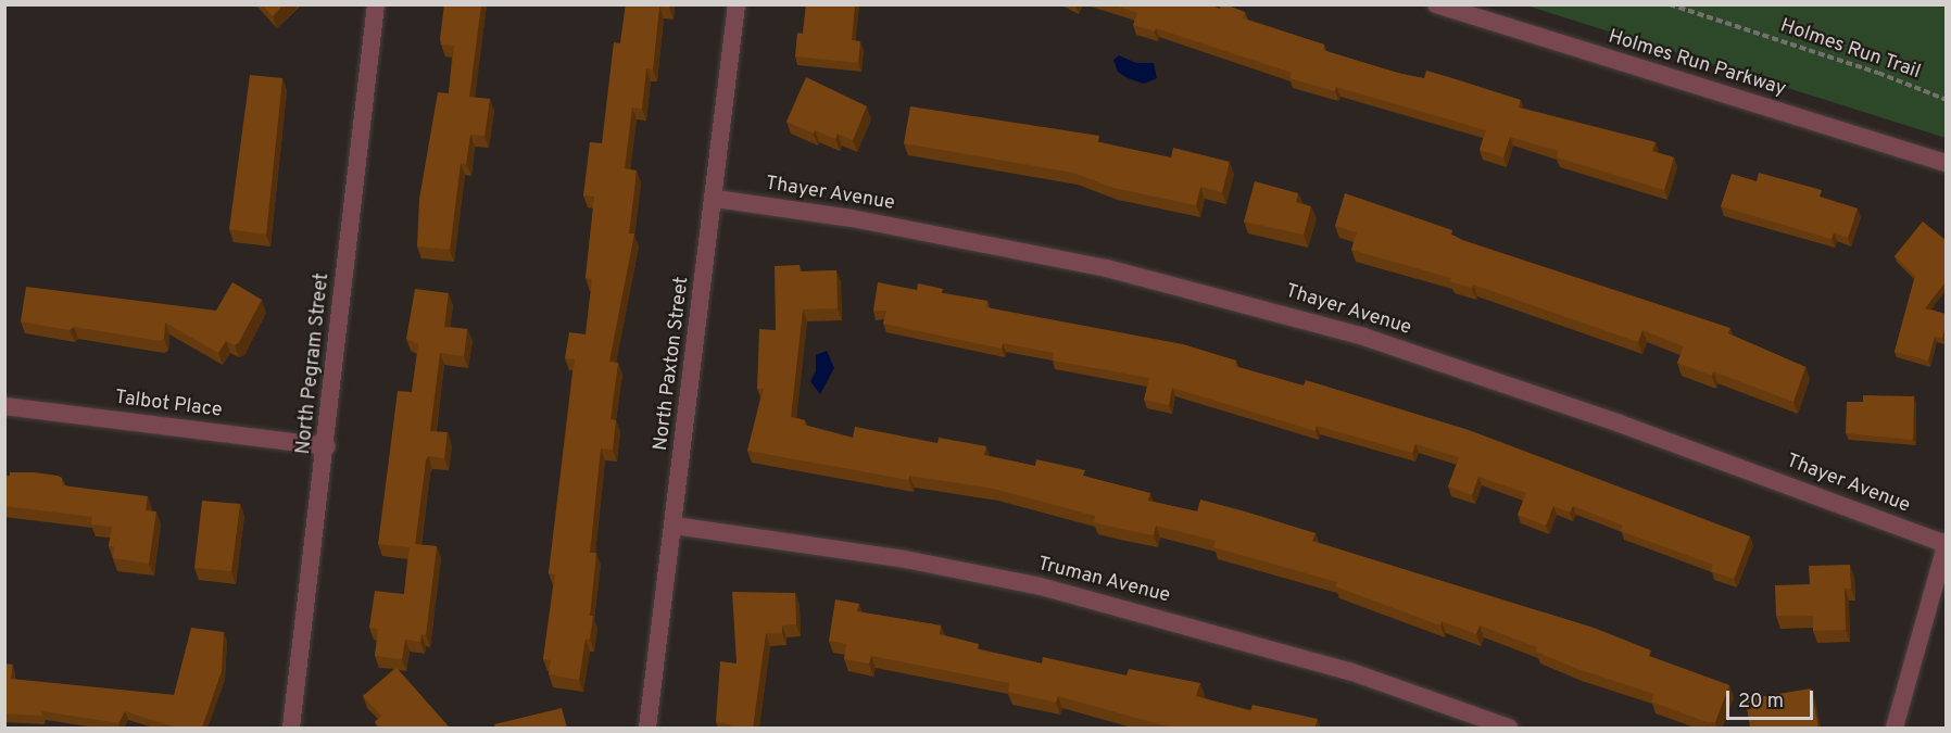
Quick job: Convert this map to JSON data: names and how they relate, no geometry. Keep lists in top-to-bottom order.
{
  "streets": {
    "street": [
      "Holmes Run Parkway",
      "Thayer Avenue",
      "North Pegram Street",
      "North Paxton Street",
      "Talbot Place",
      "Truman Avenue"
    ],
    "path": ["Holmes Run Trail"]
  },
  "crossings": [
    ["Thayer Avenue", "North Paxton Street"],
    ["North Pegram Street", "Talbot Place"],
    ["North Paxton Street", "Truman Avenue"]
  ],
  "scale_bar": "20 m"
}
